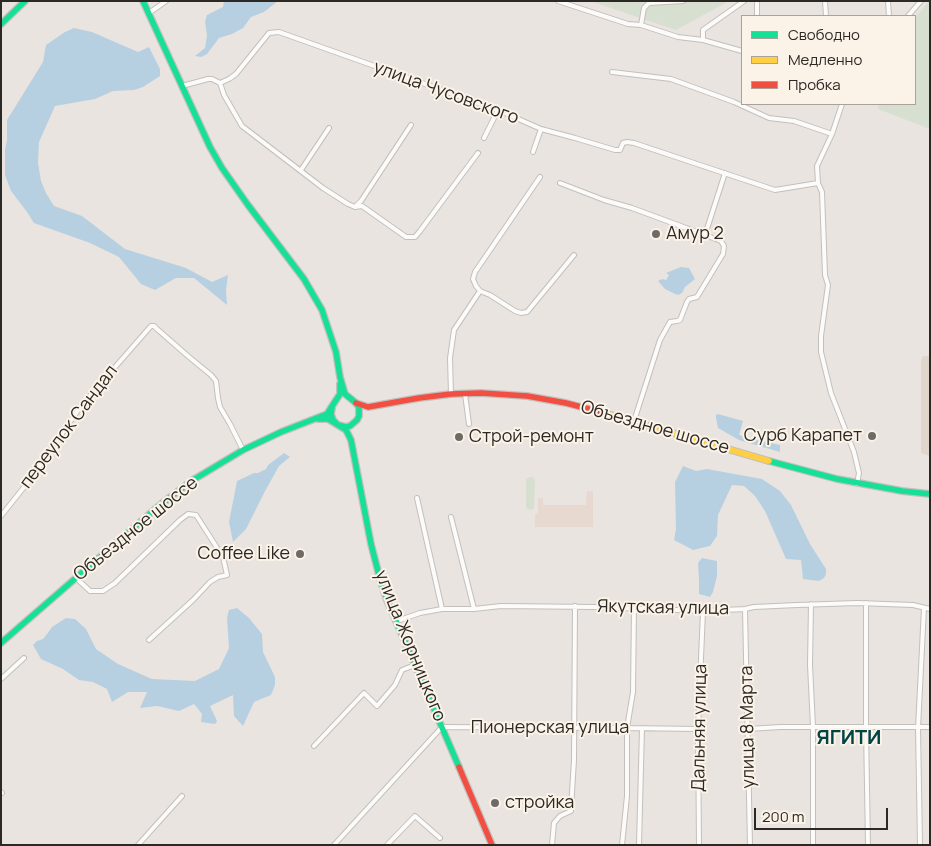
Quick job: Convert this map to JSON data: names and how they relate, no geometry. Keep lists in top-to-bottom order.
{
  "streets": {
    "main road": ["Объездное шоссе", "улица Жорницкого"],
    "street": [
      "улица Чусовского",
      "переулок Сандал",
      "Якутская улица",
      "улица 8 Марта",
      "Пионерская улица",
      "Дальняя улица"
    ]
  },
  "crossings": [
    ["переулок Сандал", "Объездное шоссе"],
    ["Объездное шоссе", "улица Жорницкого"],
    ["Якутская улица", "улица Жорницкого"],
    ["Якутская улица", "улица 8 Марта"],
    ["Якутская улица", "Дальняя улица"],
    ["улица Жорницкого", "Пионерская улица"],
    ["Пионерская улица", "Дальняя улица"]
  ],
  "districts": ["ЯГИТИ"],
  "places": [
    "Амур 2",
    "Сурб Карапет",
    "Строй-ремонт",
    "Coffee Like",
    "стройка"
  ],
  "legend": ["Свободно", "Медленно", "Пробка"],
  "scale_bar": "200 m"
}
